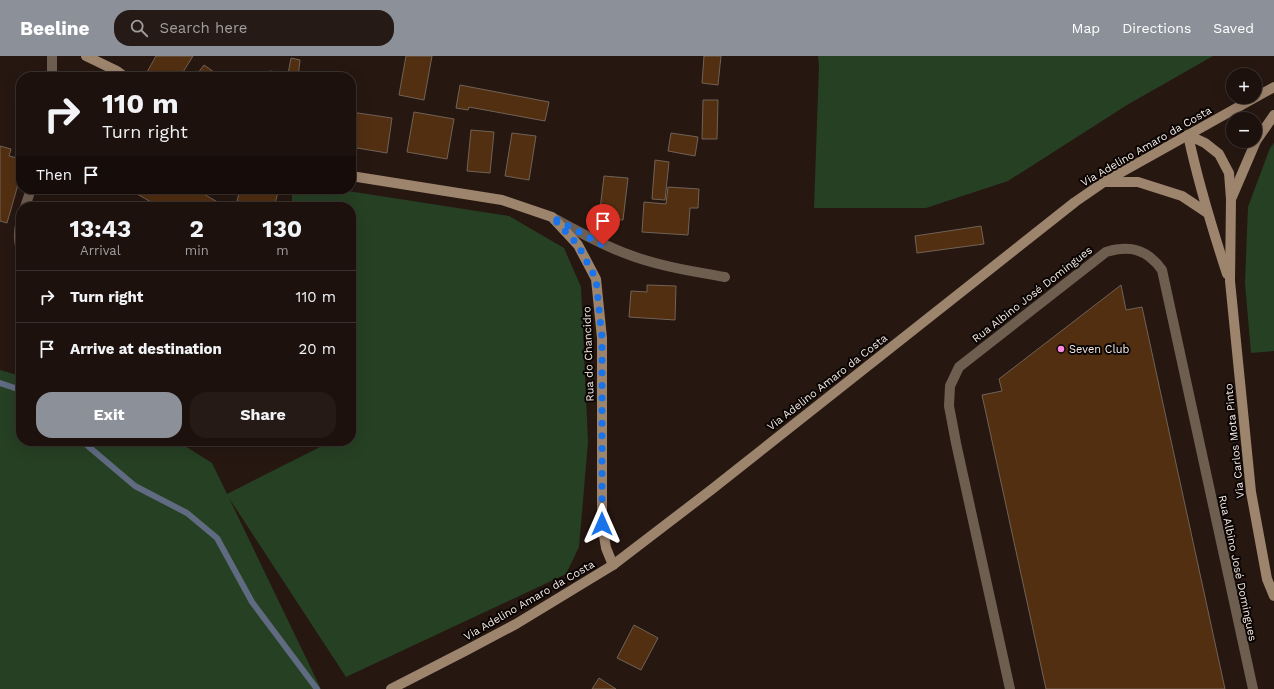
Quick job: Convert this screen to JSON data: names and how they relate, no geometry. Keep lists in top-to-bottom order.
{
  "streets": {
    "main road": ["Via Adelino Amaro da Costa", "Rua do Chancidro", "Via Carlos Mota Pinto"],
    "street": ["Rua Albino José Domingues"]
  },
  "crossings": [
    ["Via Adelino Amaro da Costa", "Rua do Chancidro"],
    ["Via Adelino Amaro da Costa", "Via Carlos Mota Pinto"]
  ],
  "places": ["Seven Club"],
  "page": {
    "header": "Beeline",
    "search": "Search here",
    "nav": ["Map", "Directions", "Saved"],
    "map_buttons": ["+", "−"],
    "turn": ["110 m", "Turn right"],
    "then": "Then",
    "eta": [
      "13:43",
      "Arrival",
      "2",
      "min",
      "130",
      "m"
    ],
    "list": [
      {
        "name": "Turn right",
        "value": "110 m"
      },
      {
        "name": "Arrive at destination",
        "value": "20 m"
      }
    ],
    "buttons": ["Exit", "Share"]
  }
}
